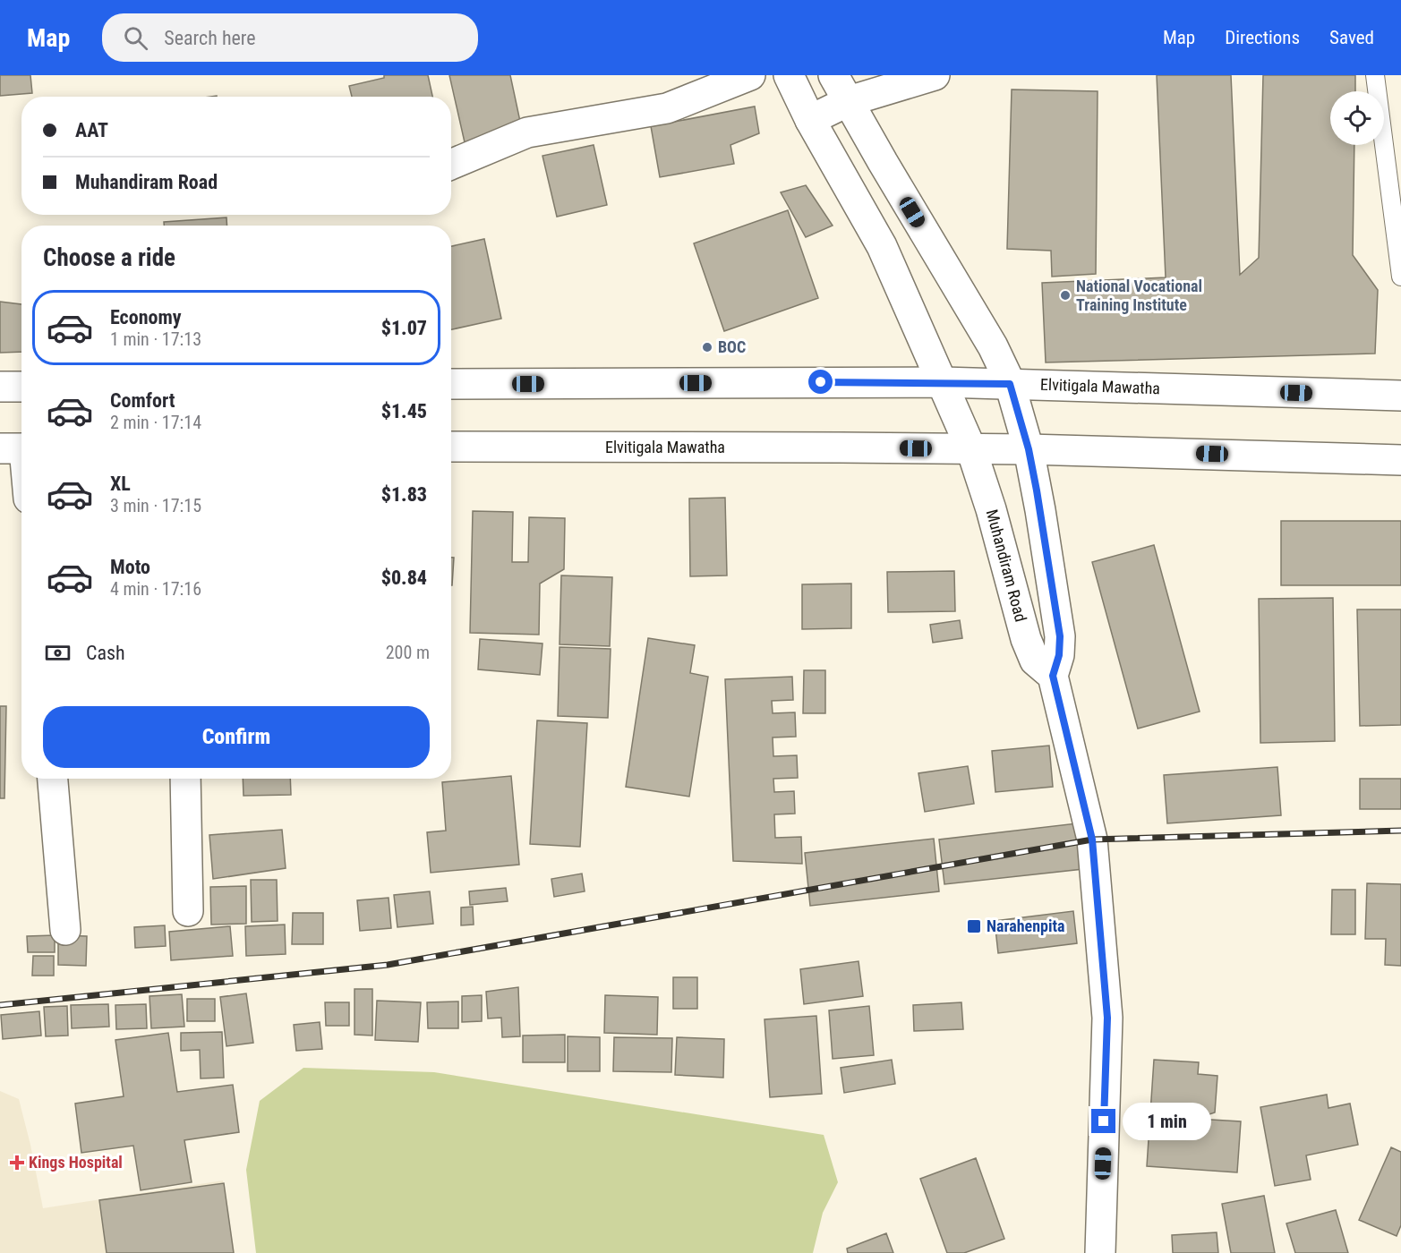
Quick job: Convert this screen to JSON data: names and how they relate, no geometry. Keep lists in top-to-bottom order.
{
  "streets": {
    "main road": ["Elvitigala Mawatha", "Muhandiram Road"]
  },
  "crossings": [
    ["Elvitigala Mawatha", "Muhandiram Road"]
  ],
  "places": {
    "other": ["National Vocational Training Institute", "BOC"],
    "transit": ["Narahenpita"],
    "health": ["Kings Hospital"]
  },
  "page": {
    "header": "Map",
    "search": "Search here",
    "nav": ["Map", "Directions", "Saved"],
    "banner": ["AAT", "Muhandiram Road"],
    "heading": "Choose a ride",
    "list": [
      {
        "name": "Economy",
        "note": "1 min · 17:13",
        "value": "$1.07"
      },
      {
        "name": "Comfort",
        "note": "2 min · 17:14",
        "value": "$1.45"
      },
      {
        "name": "XL",
        "note": "3 min · 17:15",
        "value": "$1.83"
      },
      {
        "name": "Moto",
        "note": "4 min · 17:16",
        "value": "$0.84"
      }
    ],
    "pay": ["Cash", "200 m"],
    "buttons": "Confirm",
    "bubble": "1 min"
  }
}
